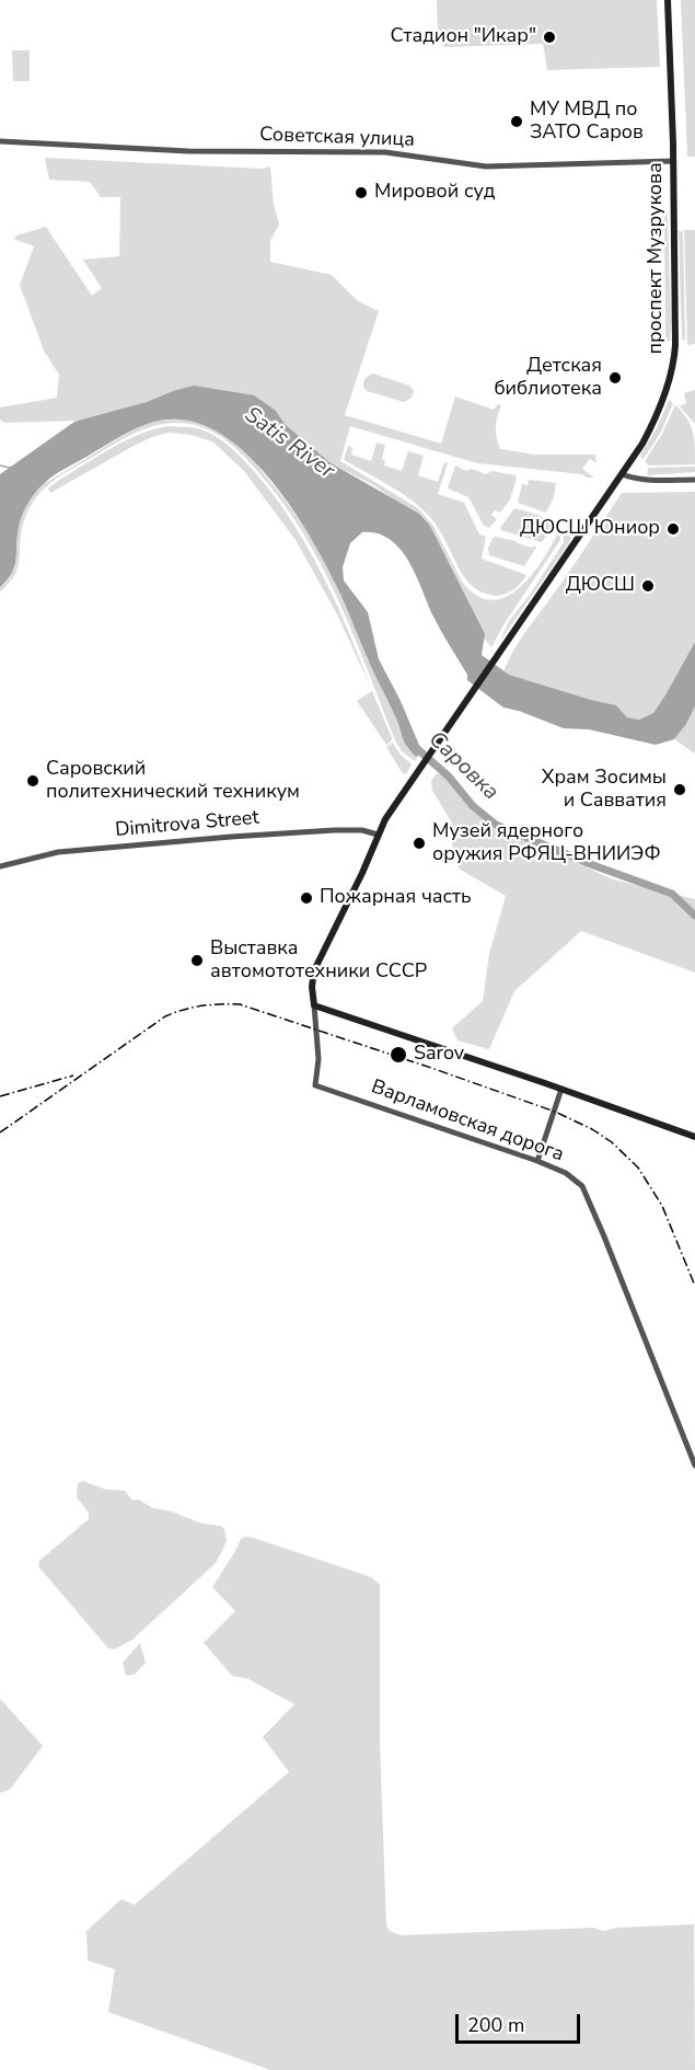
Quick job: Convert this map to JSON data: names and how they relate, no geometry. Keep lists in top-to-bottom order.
{
  "streets": {
    "main road": ["проспект Музрукова"],
    "street": ["Советская улица", "Dimitrova Street", "Варламовская дорога"]
  },
  "crossings": [
    ["Советская улица", "проспект Музрукова"],
    ["проспект Музрукова", "Dimitrova Street"],
    ["проспект Музрукова", "Варламовская дорога"]
  ],
  "water": ["Satis River", "Саровка"],
  "places": [
    "Стадион \"Икар\"",
    "МУ МВД по ЗАТО Саров",
    "Мировой суд",
    "Детская библиотека",
    "ДЮСШ Юниор",
    "ДЮСШ",
    "Саровский политехнический техникум",
    "Храм Зосимы и Савватия",
    "Музей ядерного оружия РФЯЦ-ВНИИЭФ",
    "Пожарная часть",
    "Выставка автомототехники СССР",
    "Sarov"
  ],
  "scale_bar": "200 m"
}
